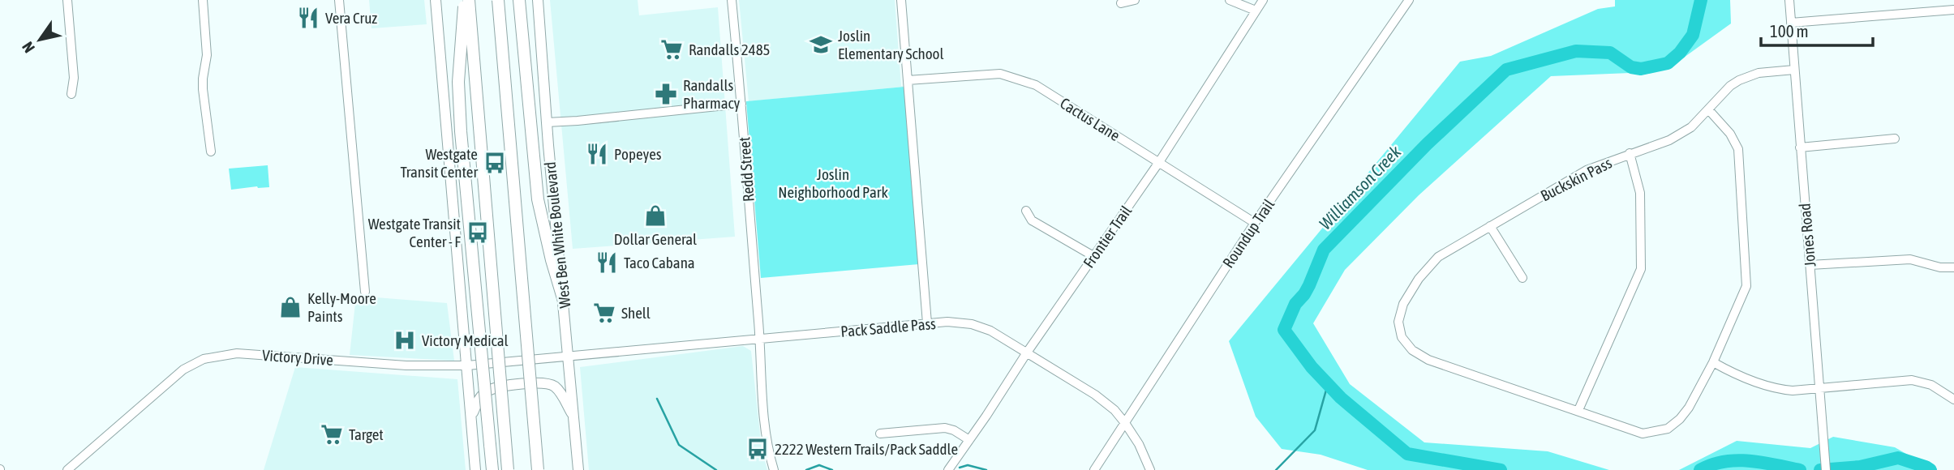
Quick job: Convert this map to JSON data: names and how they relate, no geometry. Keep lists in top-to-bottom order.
{
  "streets": {
    "main road": ["West Ben White Boulevard"],
    "street": [
      "Cactus Lane",
      "Redd Street",
      "Buckskin Pass",
      "Roundup Trail",
      "Jones Road",
      "Frontier Trail",
      "Pack Saddle Pass",
      "Victory Drive"
    ]
  },
  "crossings": [
    ["Cactus Lane", "Roundup Trail"],
    ["Cactus Lane", "Frontier Trail"],
    ["Redd Street", "Pack Saddle Pass"],
    ["Buckskin Pass", "Jones Road"],
    ["Roundup Trail", "Pack Saddle Pass"],
    ["West Ben White Boulevard", "Pack Saddle Pass"],
    ["West Ben White Boulevard", "Victory Drive"],
    ["Frontier Trail", "Pack Saddle Pass"],
    ["Pack Saddle Pass", "Victory Drive"]
  ],
  "water": ["Williamson Creek"],
  "parks": ["Joslin Neighborhood Park"],
  "places": {
    "restaurant": ["Vera Cruz", "Popeyes", "Taco Cabana"],
    "school or university": ["Joslin Elementary School"],
    "supermarket": ["Randalls 2485", "Shell", "Target"],
    "pharmacy": ["Randalls Pharmacy"],
    "bus stop": ["Westgate Transit Center", "Westgate Transit Center - F", "2222 Western Trails/Pack Saddle"],
    "shop": ["Dollar General", "Kelly-Moore Paints"],
    "hospital": ["Victory Medical"]
  },
  "scale_bar": "100 m",
  "north": "bottom left"
}
